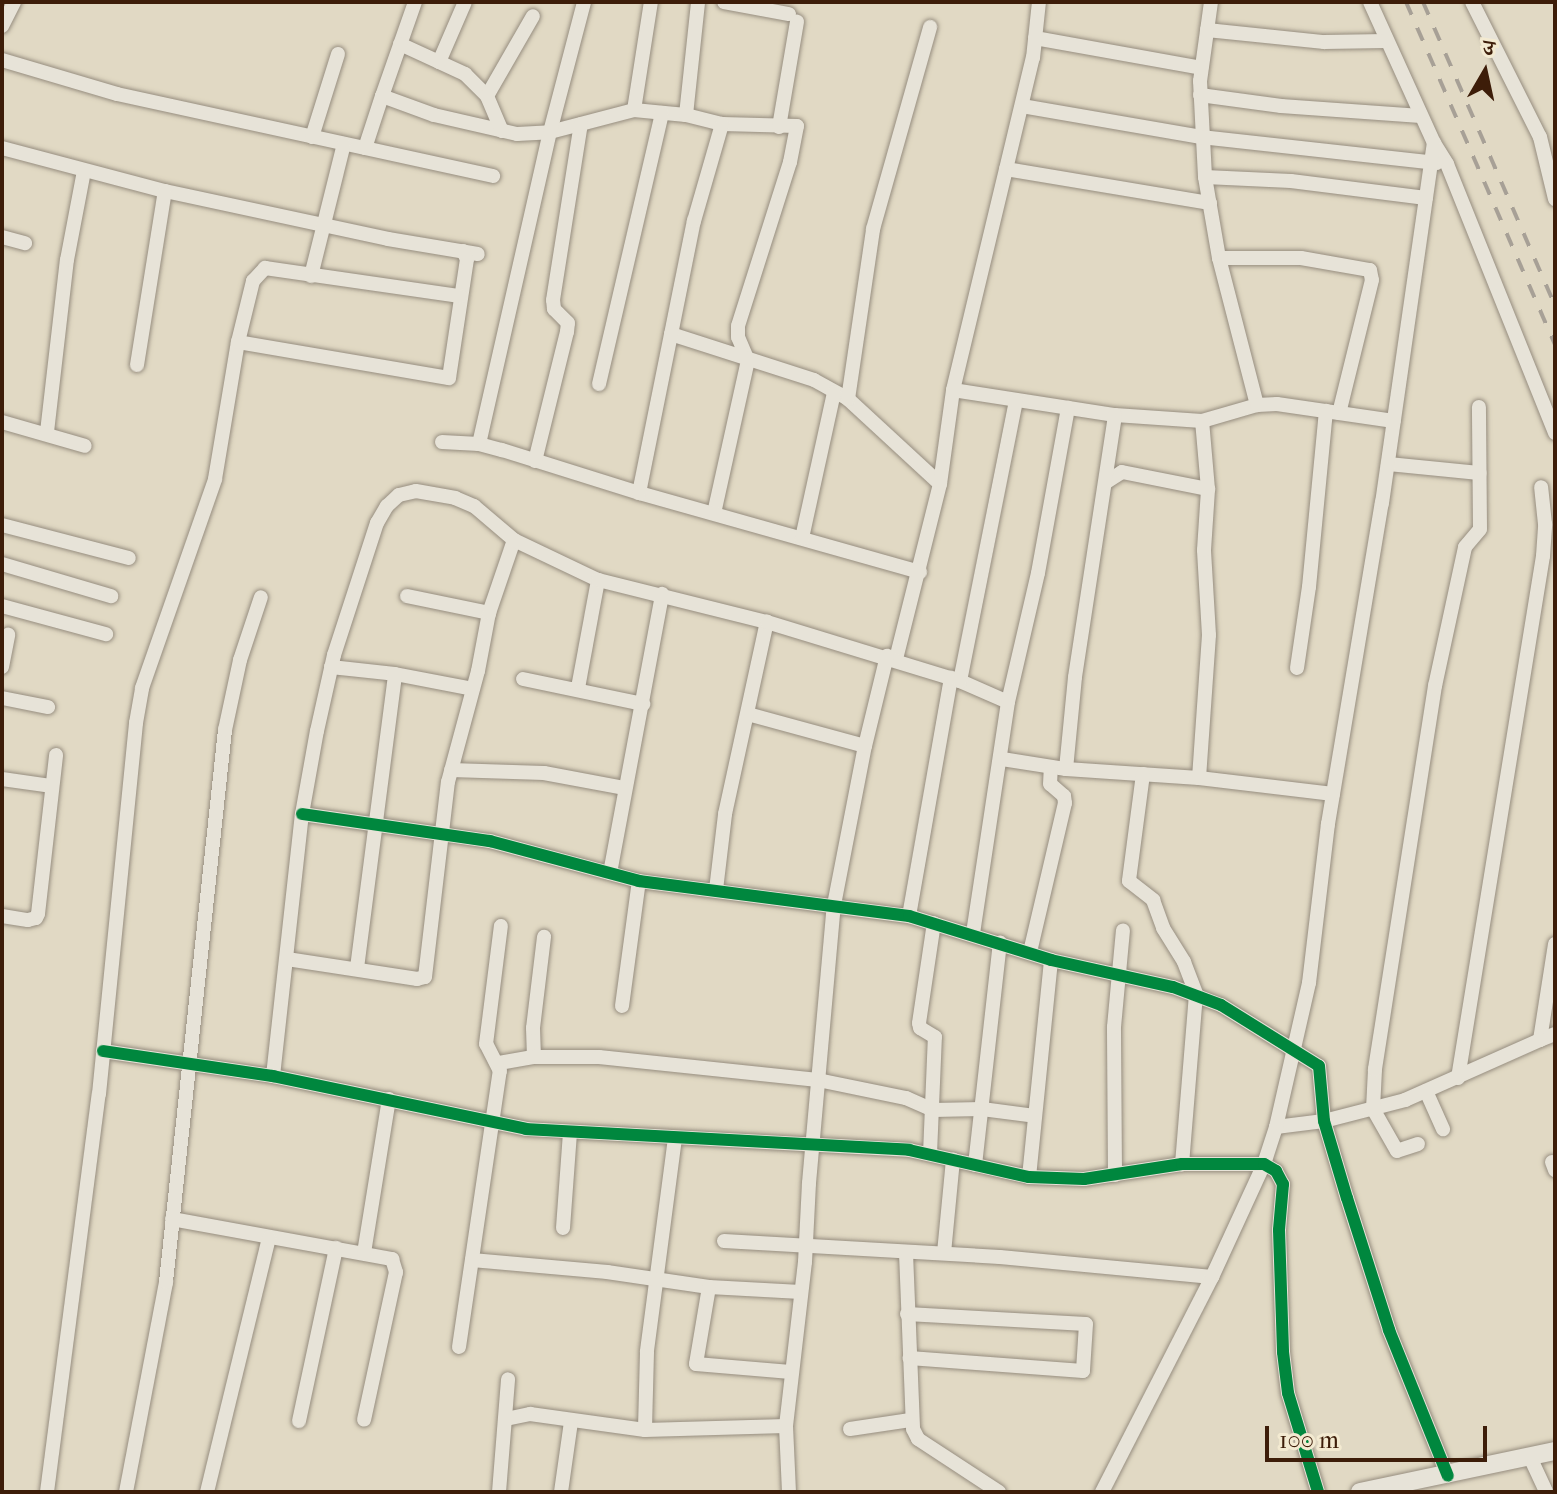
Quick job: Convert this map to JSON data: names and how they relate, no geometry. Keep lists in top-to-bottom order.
{
  "scale_bar": "100 m",
  "north": "top"
}
